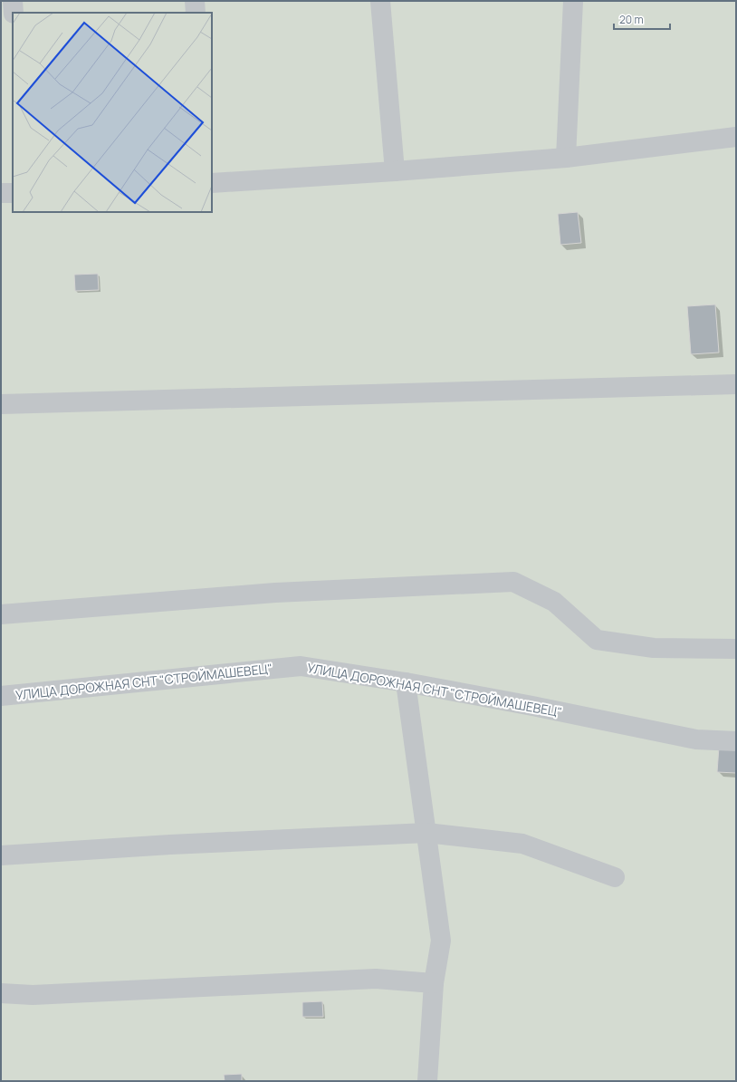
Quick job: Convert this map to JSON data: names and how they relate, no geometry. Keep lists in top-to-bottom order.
{
  "streets": {
    "street": ["УЛИЦА ДОРОЖНАЯ СНТ \"СТРОЙМАШЕВЕЦ\""]
  },
  "scale_bar": "20 m"
}
